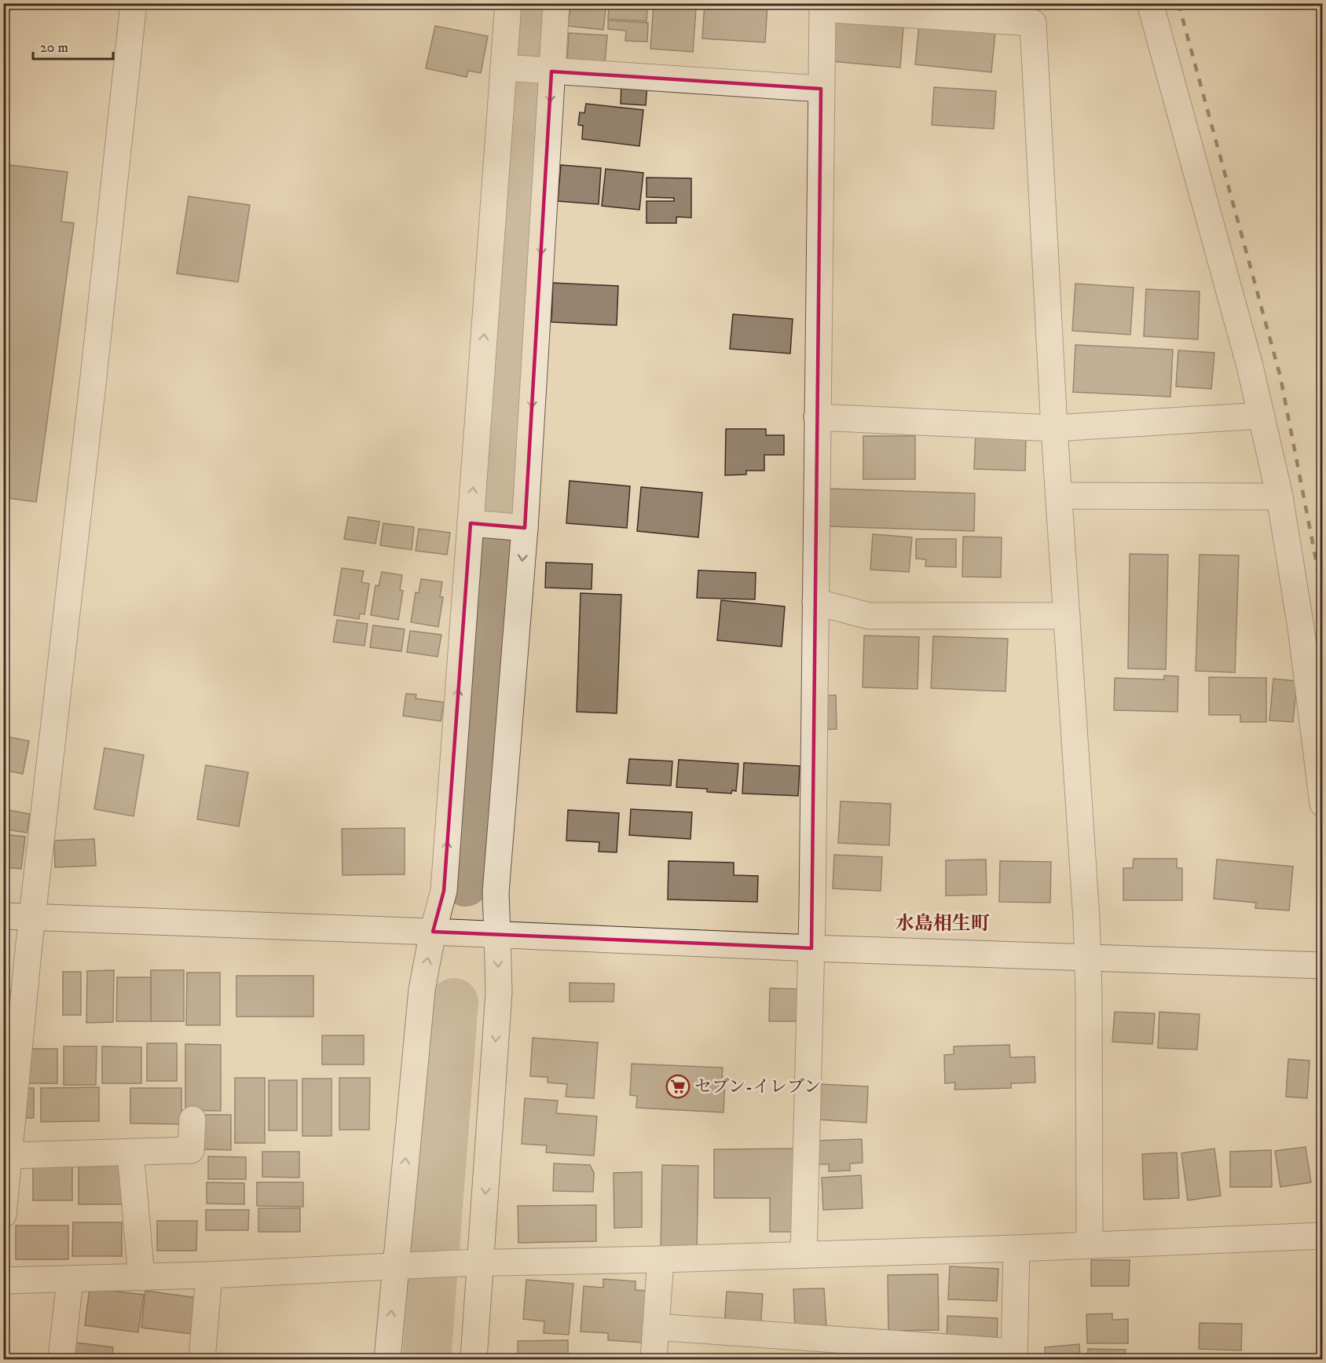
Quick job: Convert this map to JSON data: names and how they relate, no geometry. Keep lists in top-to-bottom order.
{
  "districts": ["水島相生町"],
  "places": {
    "supermarket": ["セブン-イレブン"]
  },
  "scale_bar": "20 m"
}
